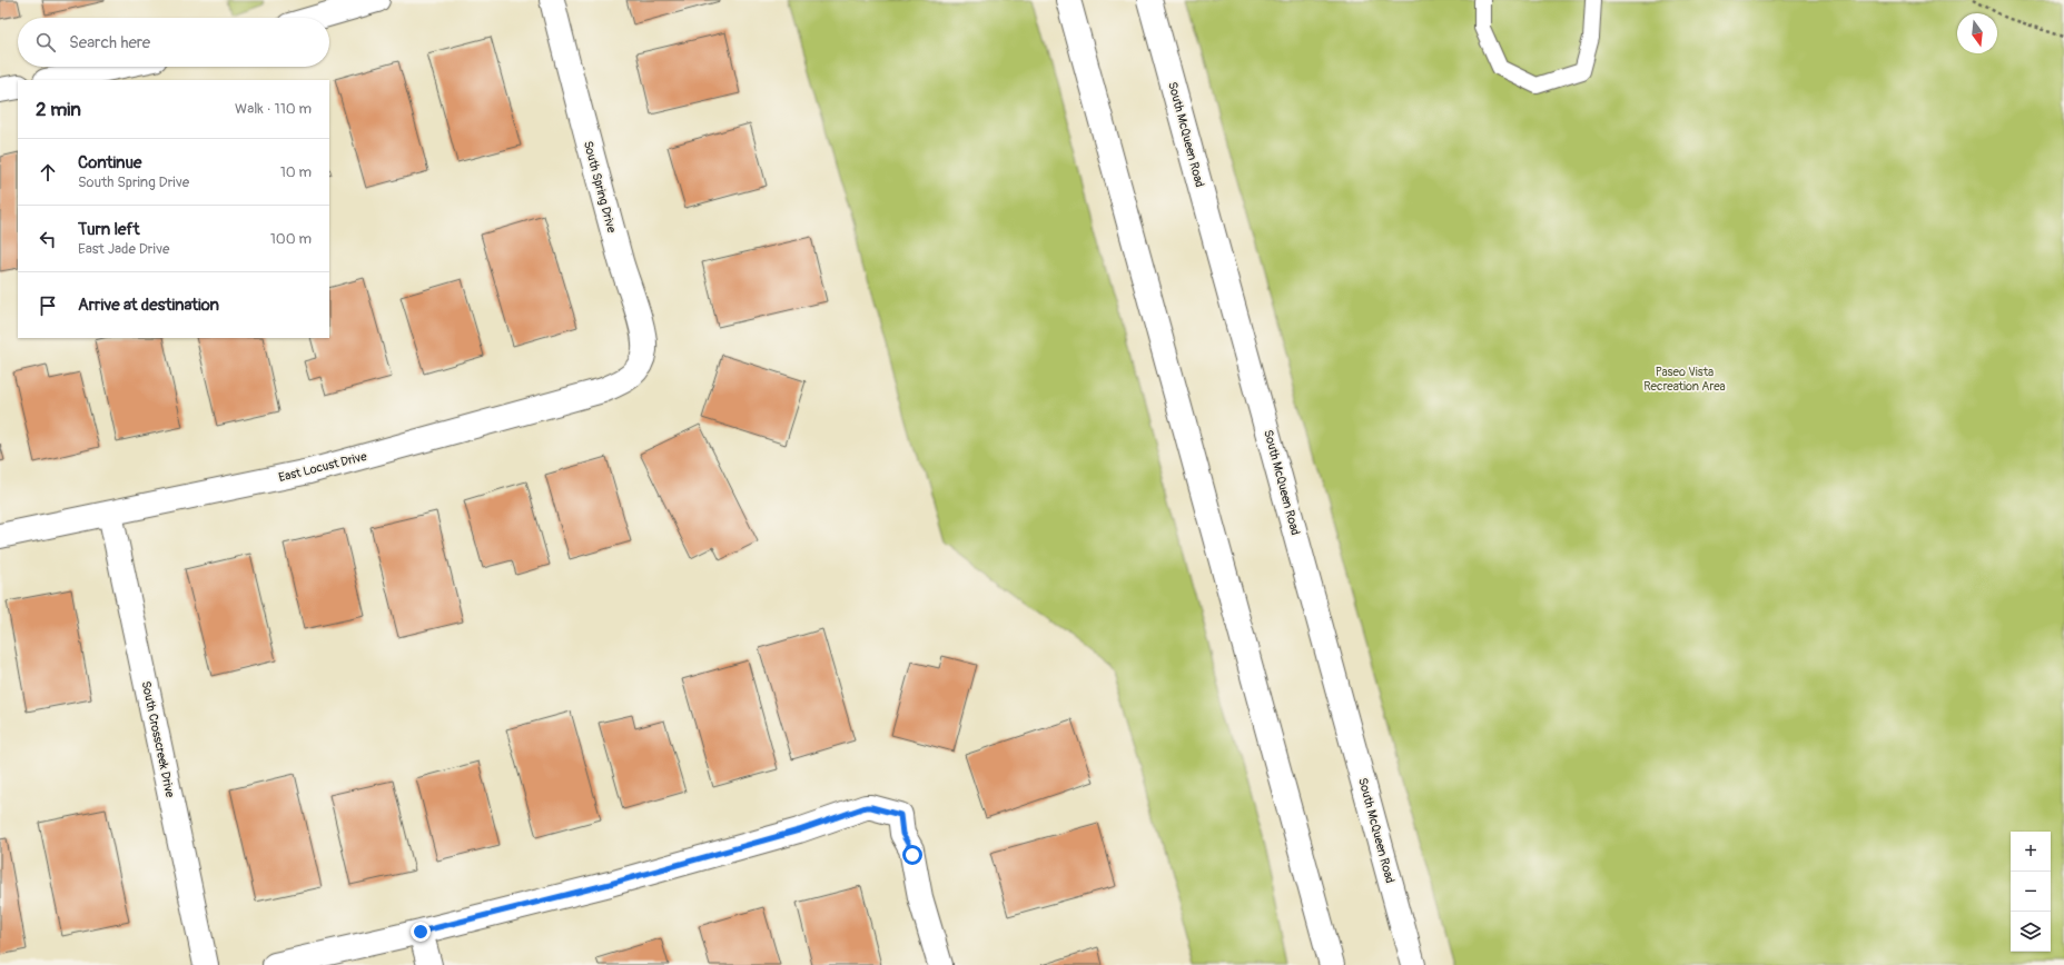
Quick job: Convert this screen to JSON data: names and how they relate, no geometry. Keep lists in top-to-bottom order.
{
  "streets": {
    "street": [
      "South McQueen Road",
      "South Spring Drive",
      "East Locust Drive",
      "South Crosscreek Drive"
    ]
  },
  "crossings": [
    ["South Spring Drive", "East Locust Drive"],
    ["East Locust Drive", "South Crosscreek Drive"]
  ],
  "parks": ["Paseo Vista Recreation Area"],
  "north": "bottom",
  "page": {
    "search": "Search here",
    "heading": ["2 min", "Walk · 110 m"],
    "list": [
      ["Continue", "South Spring Drive", "10 m"],
      ["Turn left", "East Jade Drive", "100 m"],
      "Arrive at destination"
    ],
    "map_buttons": ["+", "−"]
  }
}
